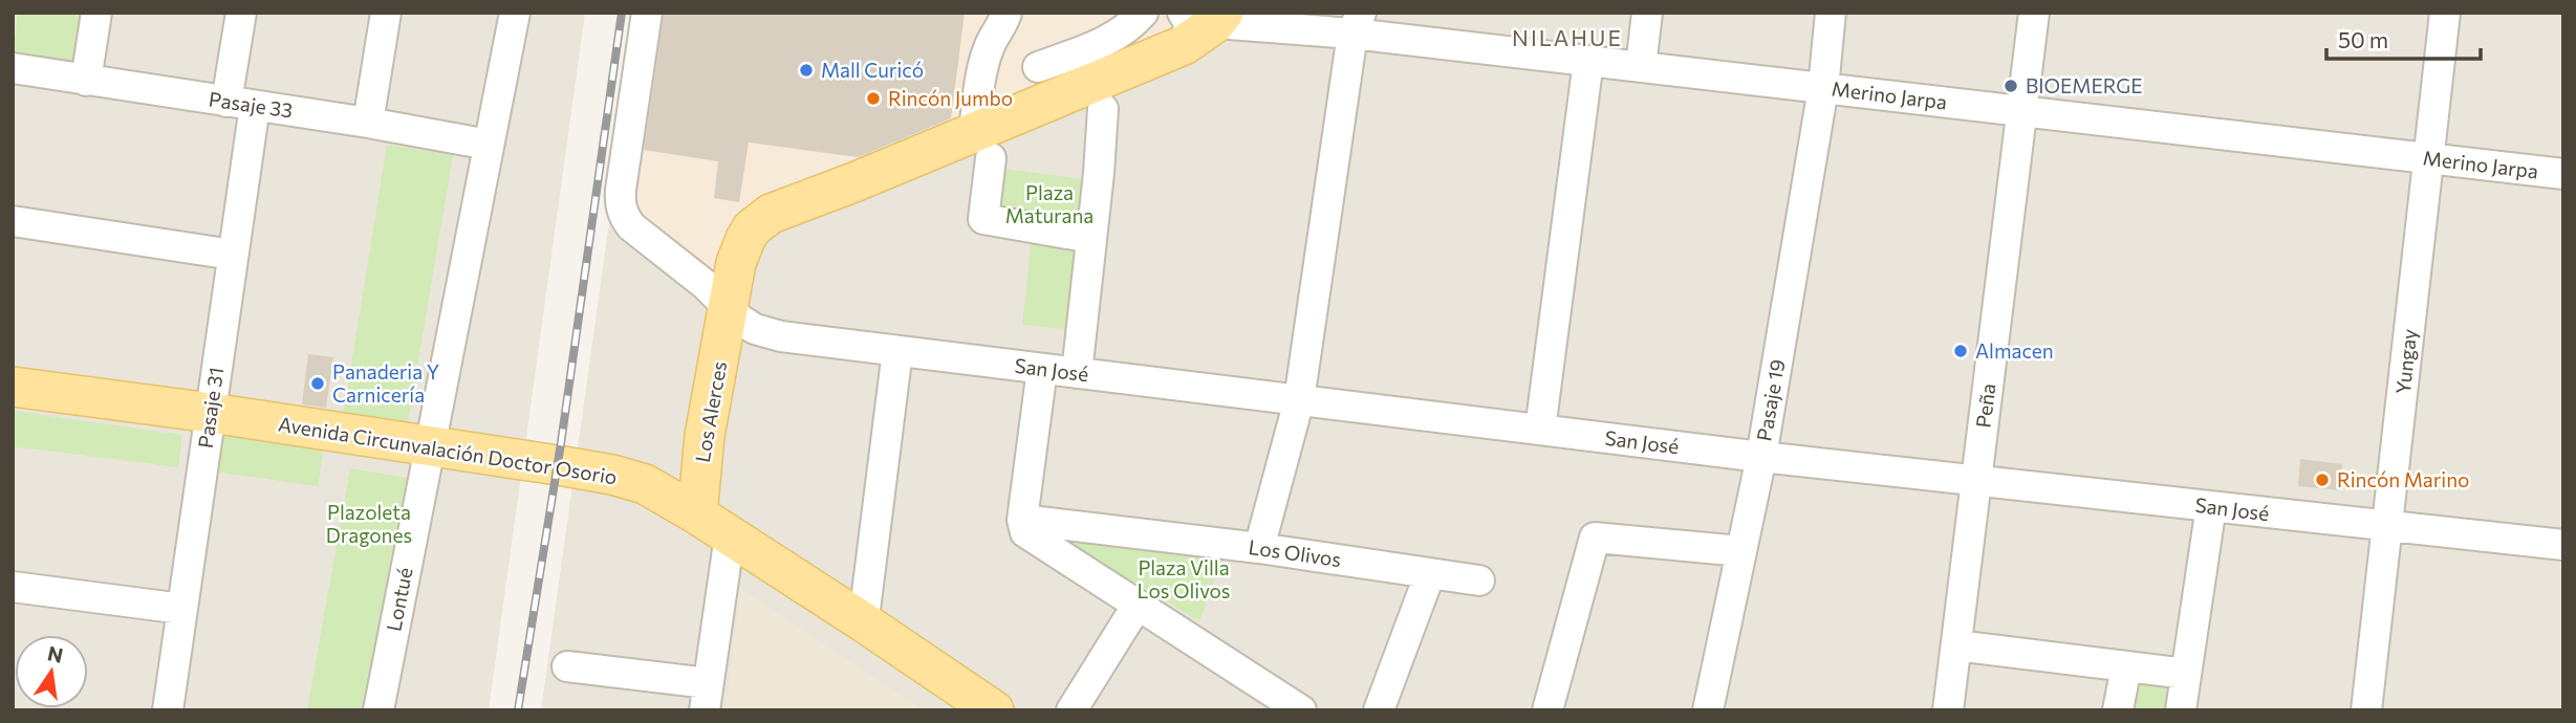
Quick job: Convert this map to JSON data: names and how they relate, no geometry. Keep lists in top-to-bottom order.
{
  "streets": {
    "main road": ["Los Alerces", "Avenida Circunvalación Doctor Osorio"],
    "street": [
      "Merino Jarpa",
      "Pasaje 33",
      "Yungay",
      "San José",
      "Pasaje 19",
      "Peña",
      "Pasaje 31",
      "Los Olivos",
      "Lontué"
    ]
  },
  "crossings": [
    ["Merino Jarpa", "Yungay"],
    ["Merino Jarpa", "Pasaje 19"],
    ["Merino Jarpa", "Peña"],
    ["Merino Jarpa", "Los Alerces"],
    ["Pasaje 33", "Pasaje 31"],
    ["Pasaje 33", "Lontué"],
    ["Yungay", "San José"],
    ["San José", "Pasaje 19"],
    ["San José", "Peña"],
    ["San José", "Los Alerces"],
    ["Pasaje 31", "Avenida Circunvalación Doctor Osorio"],
    ["Los Alerces", "Avenida Circunvalación Doctor Osorio"],
    ["Avenida Circunvalación Doctor Osorio", "Lontué"]
  ],
  "districts": ["NILAHUE"],
  "parks": ["Plaza Maturana", "Plazoleta Dragones", "Plaza Villa Los Olivos"],
  "places": [
    "Mall Curicó",
    "BIOEMERGE",
    "Rincón Jumbo",
    "Almacen",
    "Panaderia Y Carnicería",
    "Rincón Marino"
  ],
  "scale_bar": "50 m",
  "north": "top"
}
